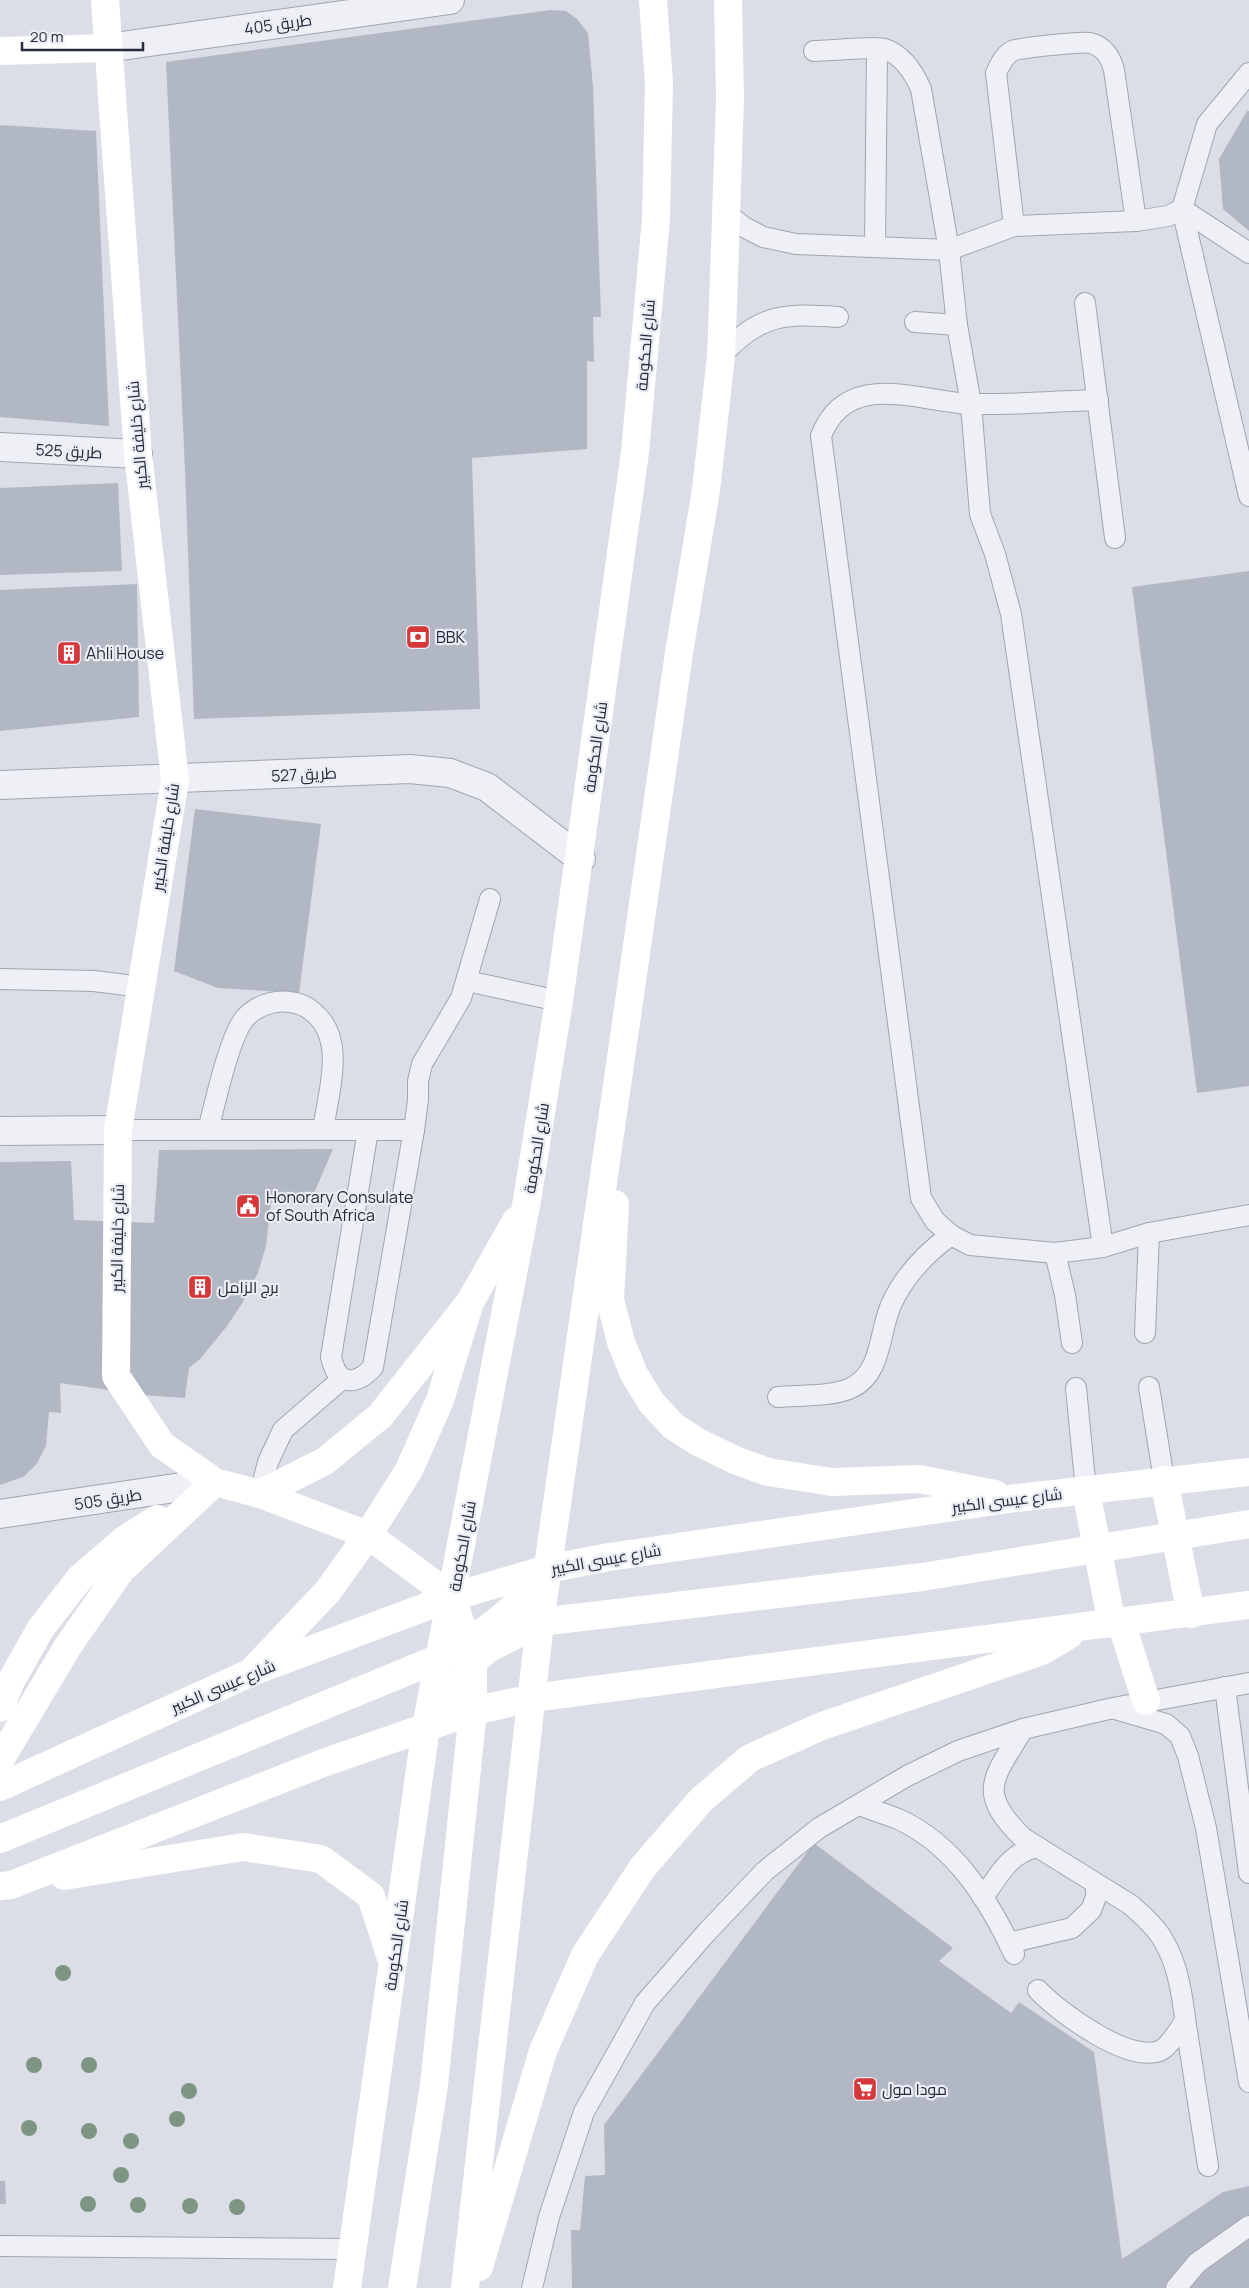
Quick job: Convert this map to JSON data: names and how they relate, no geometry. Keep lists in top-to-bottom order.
{
  "streets": {
    "main road": ["شارع الحكومة", "شارع خليفة الكبير", "شارع عيسى الكبير"],
    "street": [
      "طريق 405",
      "طريق 525",
      "طريق 527",
      "طريق 505"
    ]
  },
  "crossings": [
    ["طريق 405", "شارع خليفة الكبير"],
    ["شارع الحكومة", "شارع خليفة الكبير"],
    ["شارع الحكومة", "طريق 527"],
    ["شارع الحكومة", "شارع عيسى الكبير"],
    ["شارع خليفة الكبير", "طريق 525"],
    ["شارع خليفة الكبير", "طريق 527"],
    ["شارع خليفة الكبير", "طريق 505"],
    ["شارع خليفة الكبير", "شارع عيسى الكبير"]
  ],
  "places": {
    "bank": ["BBK"],
    "building": ["Ahli House", "برج الزامل"],
    "public building": ["Honorary Consulate of South Africa"],
    "supermarket": ["مودا مول"]
  },
  "scale_bar": "20 m"
}
